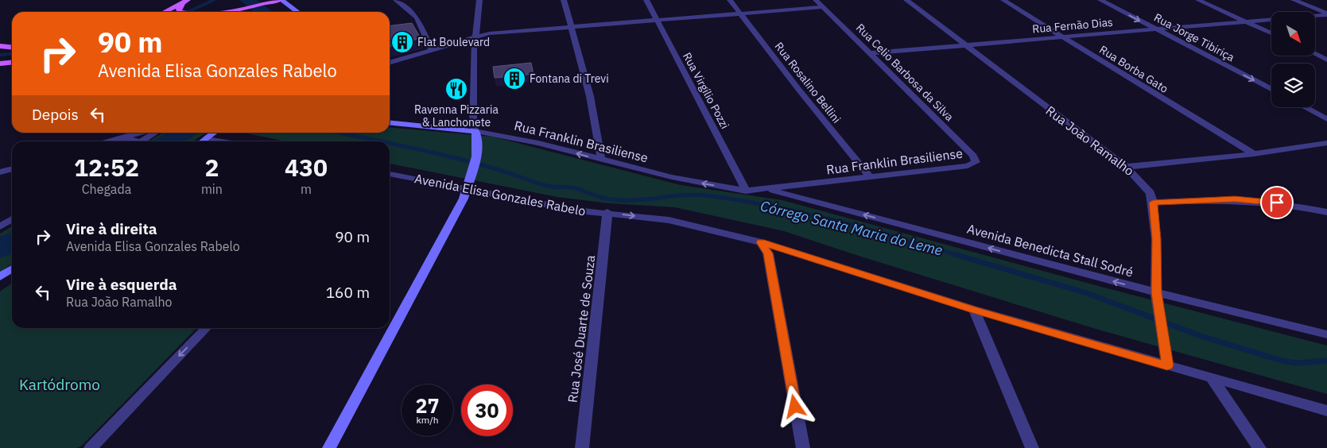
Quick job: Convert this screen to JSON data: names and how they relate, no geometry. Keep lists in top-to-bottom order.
{
  "streets": {
    "street": [
      "Rua Fernão Dias",
      "Rua Jorge Tibiriça",
      "Rua Borba Gato",
      "Rua Celio Barbosa da Silva",
      "Rua Rosalino Bellini",
      "Rua Virgílio Pozzi",
      "Rua João Ramalho",
      "Rua Franklin Brasiliense",
      "Avenida Elisa Gonzales Rabelo",
      "Avenida Benedicta Stall Sodré",
      "Rua José Duarte de Souza"
    ]
  },
  "crossings": [
    ["Rua Fernão Dias", "Rua Jorge Tibiriça"],
    ["Rua Fernão Dias", "Rua Borba Gato"],
    ["Rua Fernão Dias", "Rua Celio Barbosa da Silva"],
    ["Rua Fernão Dias", "Rua João Ramalho"],
    ["Rua Celio Barbosa da Silva", "Rua Franklin Brasiliense"],
    ["Rua Rosalino Bellini", "Rua Franklin Brasiliense"],
    ["Rua Virgílio Pozzi", "Rua Franklin Brasiliense"],
    ["Rua João Ramalho", "Avenida Elisa Gonzales Rabelo"],
    ["Rua João Ramalho", "Avenida Benedicta Stall Sodré"],
    ["Rua Franklin Brasiliense", "Avenida Benedicta Stall Sodré"],
    ["Avenida Elisa Gonzales Rabelo", "Rua José Duarte de Souza"]
  ],
  "one_way": ["Rua Franklin Brasiliense", "Avenida Benedicta Stall Sodré"],
  "water": ["Córrego Santa Maria do Leme"],
  "parks": ["Kartódromo"],
  "places": {
    "building": ["Flat Boulevard", "Fontana di Trevi"],
    "restaurant": ["Ravenna Pizzaria & Lanchonete"]
  },
  "north": "bottom right",
  "page": {
    "turn": ["90 m", "Avenida Elisa Gonzales Rabelo"],
    "then": "Depois",
    "eta": [
      "12:52",
      "Chegada",
      "2",
      "min",
      "430",
      "m"
    ],
    "list": [
      {
        "name": "Vire à direita",
        "note": "Avenida Elisa Gonzales Rabelo",
        "value": "90 m"
      },
      {
        "name": "Vire à esquerda",
        "note": "Rua João Ramalho",
        "value": "160 m"
      }
    ],
    "speed": "27 km/h",
    "limit": "30"
  }
}
